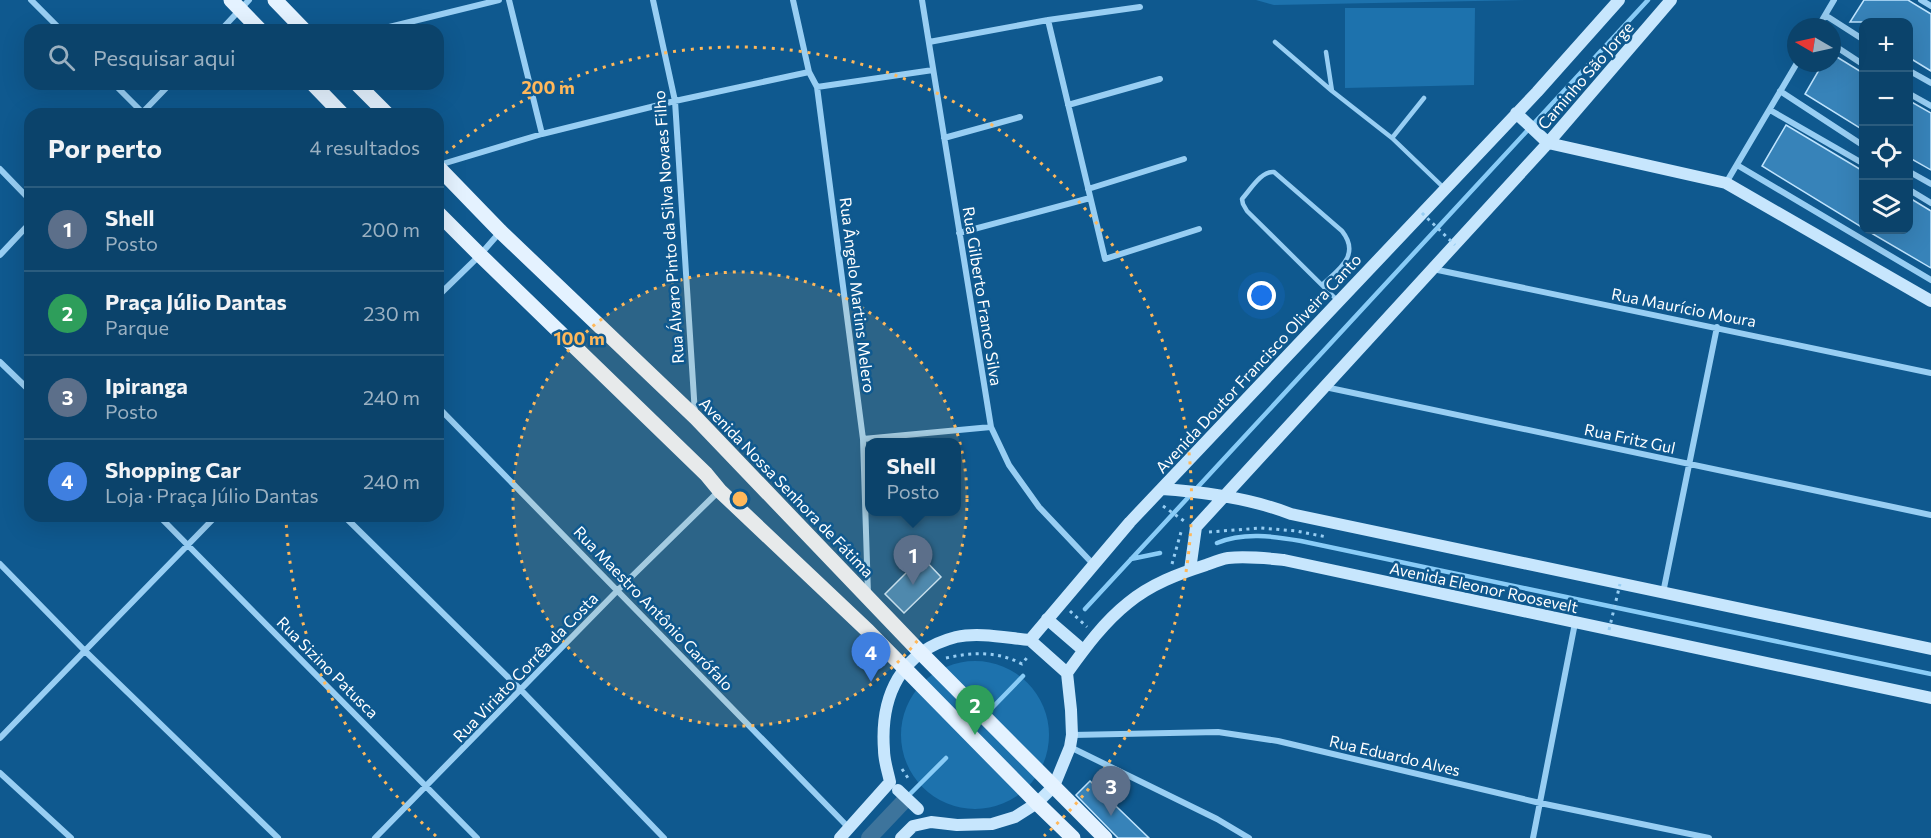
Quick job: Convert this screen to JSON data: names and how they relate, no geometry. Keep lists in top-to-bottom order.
{
  "streets": {
    "main road": ["Avenida Nossa Senhora de Fátima"],
    "street": [
      "Caminho São Jorge",
      "Rua Álvaro Pinto da Silva Novaes Filho",
      "Rua Ângelo Martins Melero",
      "Rua Gilberto Franco Silva",
      "Rua Maurício Moura",
      "Avenida Doutor Francisco Oliveira Canto",
      "Rua Fritz Gul",
      "Avenida Eleonor Roosevelt",
      "Rua Maestro Antônio Garófalo",
      "Rua Sizino Patusca",
      "Rua Viriato Corrêa da Costa",
      "Rua Eduardo Alves"
    ]
  },
  "crossings": [
    ["Caminho São Jorge", "Avenida Doutor Francisco Oliveira Canto"],
    ["Rua Álvaro Pinto da Silva Novaes Filho", "Avenida Nossa Senhora de Fátima"],
    ["Rua Ângelo Martins Melero", "Avenida Nossa Senhora de Fátima"],
    ["Rua Gilberto Franco Silva", "Avenida Doutor Francisco Oliveira Canto"],
    ["Avenida Doutor Francisco Oliveira Canto", "Avenida Eleonor Roosevelt"],
    ["Rua Maestro Antônio Garófalo", "Rua Viriato Corrêa da Costa"],
    ["Rua Sizino Patusca", "Rua Viriato Corrêa da Costa"]
  ],
  "north": "left",
  "page": {
    "map_buttons": ["+", "−"],
    "search": "Pesquisar aqui",
    "heading": ["Por perto", "4 resultados"],
    "list": [
      {
        "mark": "1",
        "name": "Shell",
        "note": "Posto",
        "value": "200 m"
      },
      {
        "mark": "2",
        "name": "Praça Júlio Dantas",
        "note": "Parque",
        "value": "230 m"
      },
      {
        "mark": "3",
        "name": "Ipiranga",
        "note": "Posto",
        "value": "240 m"
      },
      {
        "mark": "4",
        "name": "Shopping Car",
        "note": "Loja · Praça Júlio Dantas",
        "value": "240 m"
      }
    ],
    "popup": ["Shell", "Posto"],
    "pins": [
      "1",
      "4",
      "2",
      "3"
    ]
  },
  "rings": ["200 m", "100 m"]
}
